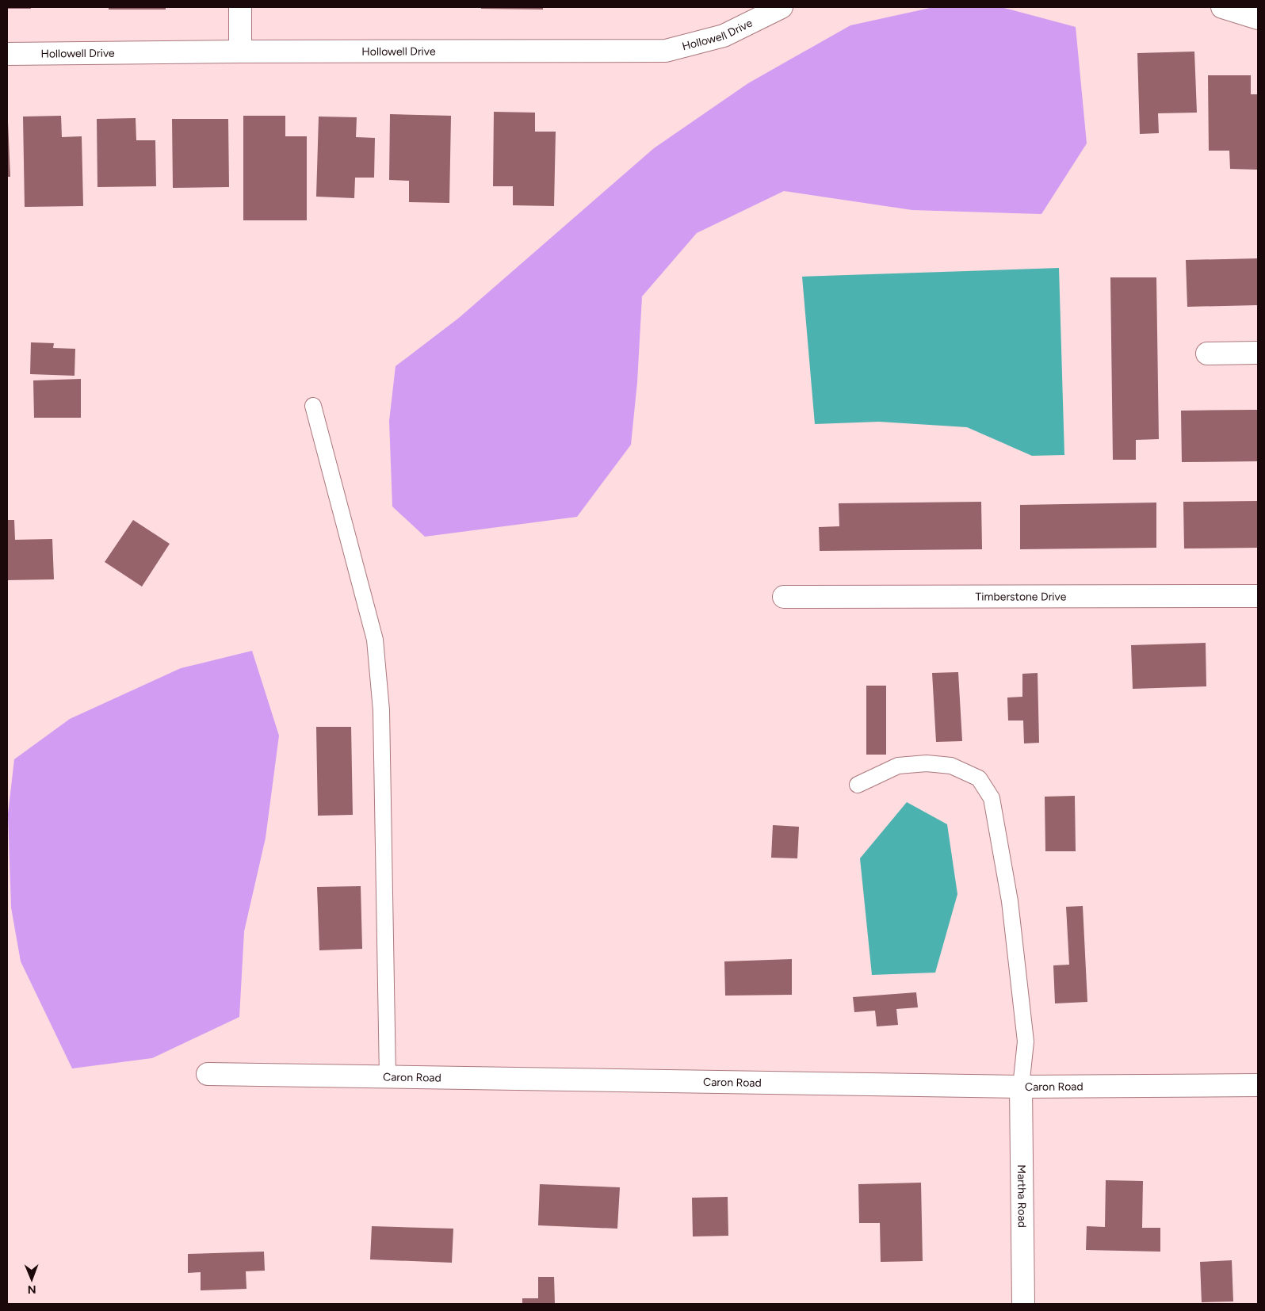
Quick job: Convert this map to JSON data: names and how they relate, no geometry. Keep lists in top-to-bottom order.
{
  "streets": {
    "street": [
      "Hollowell Drive",
      "Timberstone Drive",
      "Caron Road",
      "Martha Road"
    ]
  },
  "crossings": [
    ["Caron Road", "Martha Road"]
  ],
  "north": "bottom"
}
